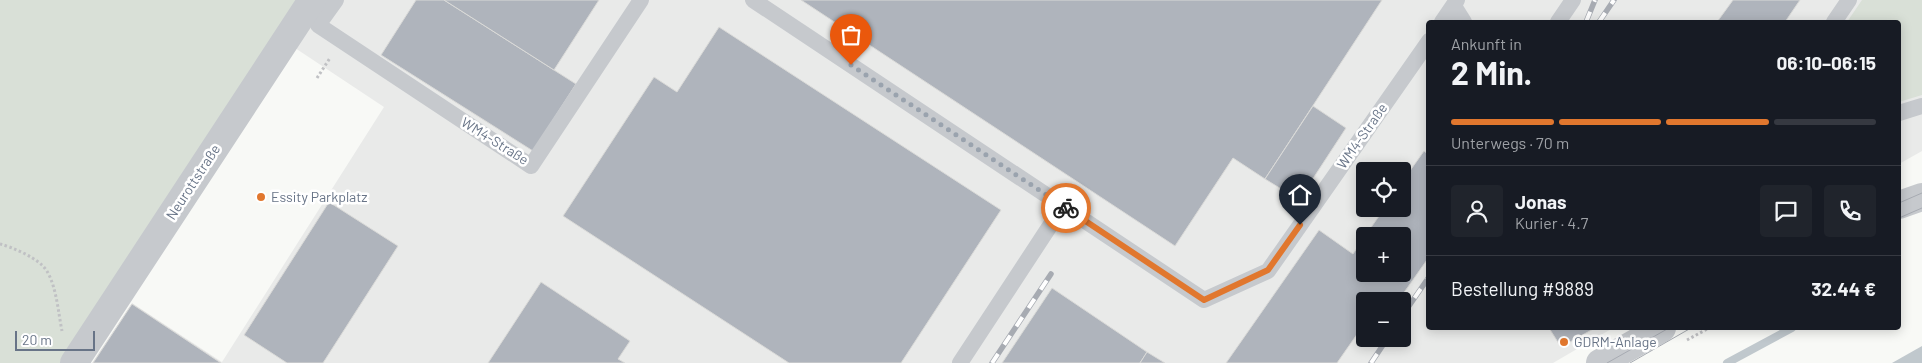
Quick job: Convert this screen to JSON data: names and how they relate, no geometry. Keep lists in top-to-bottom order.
{
  "streets": {
    "street": ["Neurottstraße"],
    "lane": ["WM4-Straße"]
  },
  "crossings": [
    ["WM4-Straße", "Neurottstraße"]
  ],
  "places": ["Essity Parkplatz", "GDRM-Anlage"],
  "scale_bar": "20 m",
  "page": {
    "heading": ["2 Min.", "Ankunft in", "06:10–06:15"],
    "panel": [
      "Jonas",
      "Kurier · 4.7",
      "Bestellung #9889",
      "32.44 €"
    ],
    "bar": "Unterwegs · 70 m",
    "map_buttons": ["+", "−"],
    "scale": "20 m"
  }
}
